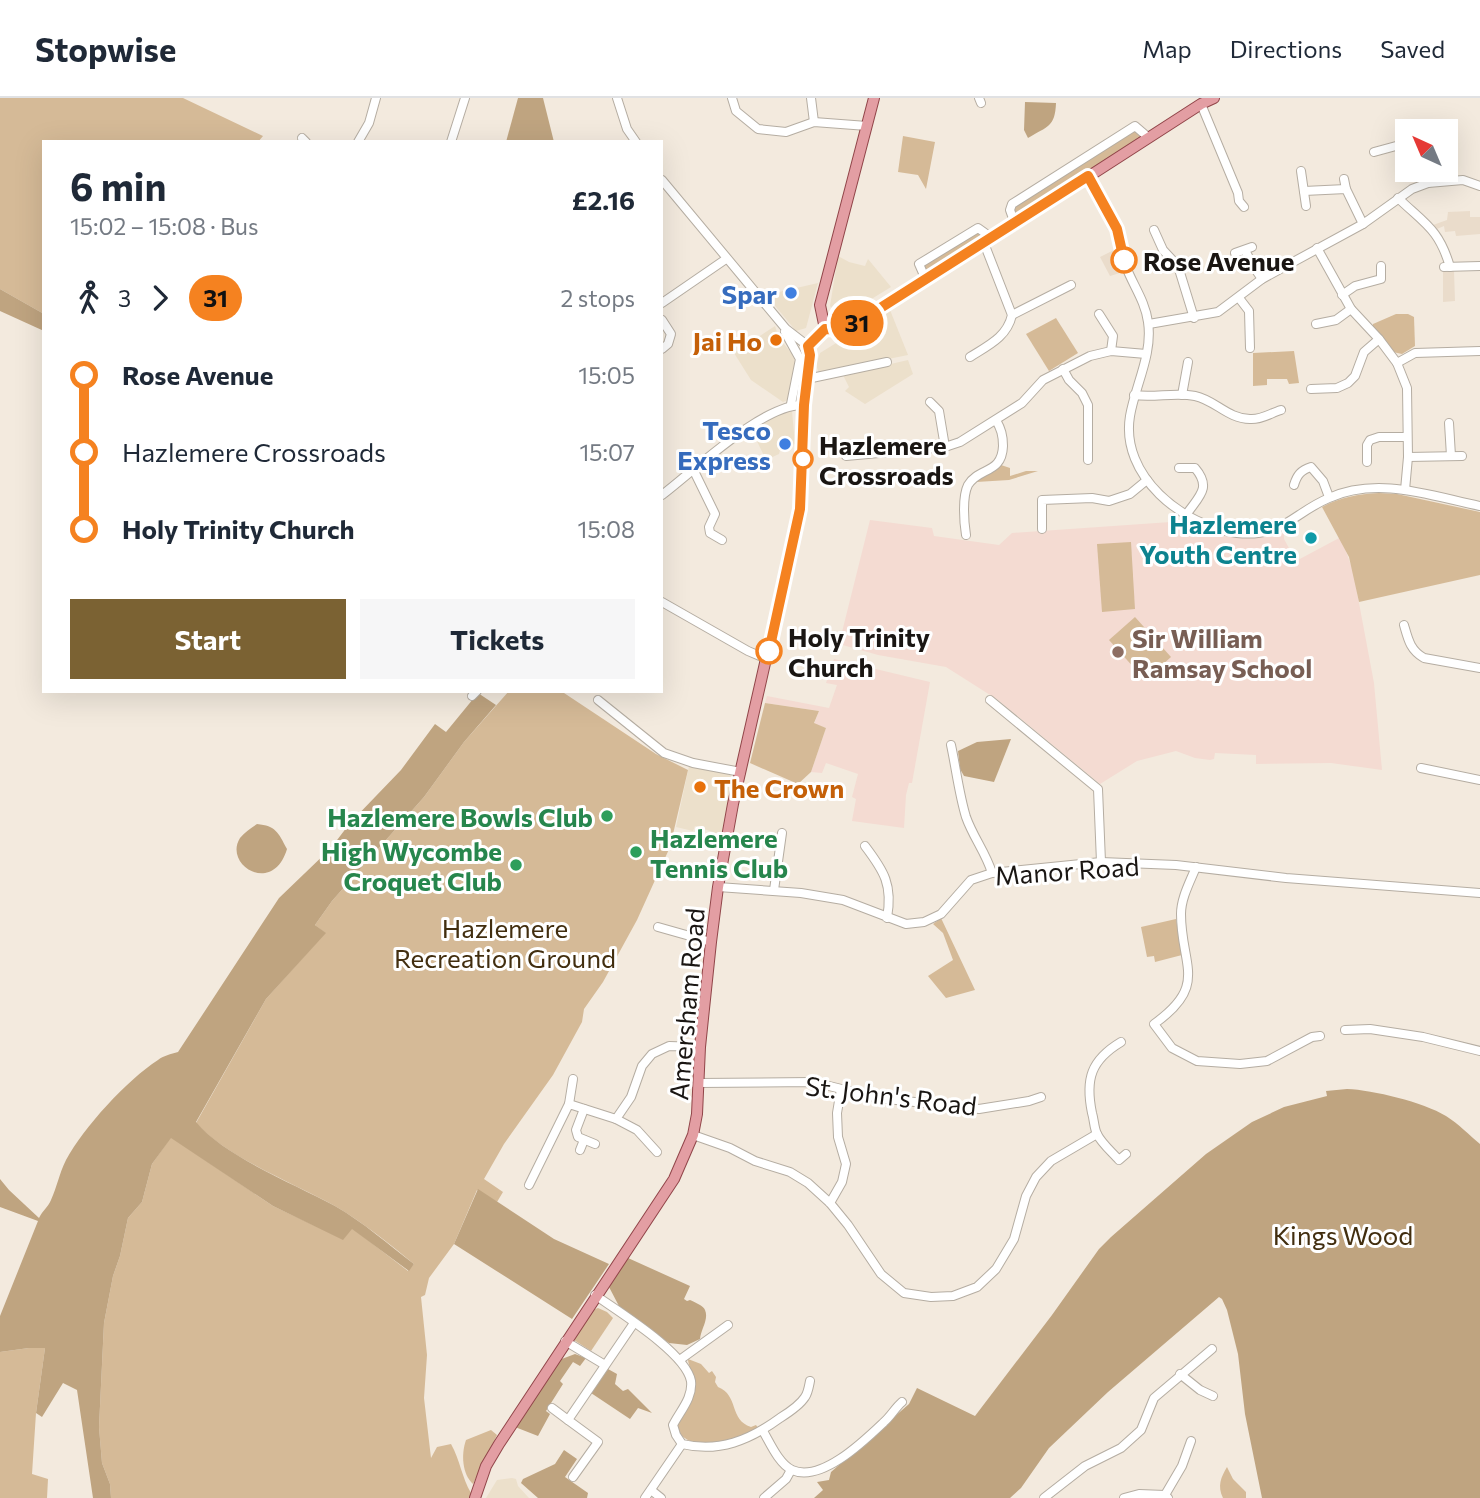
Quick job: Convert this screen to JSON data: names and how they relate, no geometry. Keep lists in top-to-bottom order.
{
  "streets": {
    "main road": ["Amersham Road"],
    "street": ["Manor Road", "St. John's Road"]
  },
  "crossings": [
    ["Manor Road", "Amersham Road"],
    ["Amersham Road", "St. John's Road"]
  ],
  "parks": ["Hazlemere Recreation Ground", "Kings Wood"],
  "places": [
    "Rose Avenue",
    "Spar",
    "Jai Ho",
    "Tesco Express",
    "Hazlemere Crossroads",
    "Hazlemere Youth Centre",
    "Holy Trinity Church",
    "Sir William Ramsay School",
    "The Crown",
    "Hazlemere Bowls Club",
    "Hazlemere Tennis Club",
    "High Wycombe Croquet Club"
  ],
  "lines": ["bus line 31"],
  "north": "top left",
  "page": {
    "header": "Stopwise",
    "nav": ["Map", "Directions", "Saved"],
    "on_map": "31",
    "heading": ["6 min", "15:02 – 15:08 · Bus", "£2.16"],
    "legs": ["3", "31", "2 stops"],
    "list": [
      {
        "name": "Rose Avenue",
        "value": "15:05"
      },
      {
        "name": "Hazlemere Crossroads",
        "value": "15:07"
      },
      {
        "name": "Holy Trinity Church",
        "value": "15:08"
      }
    ],
    "buttons": ["Start", "Tickets"]
  }
}
